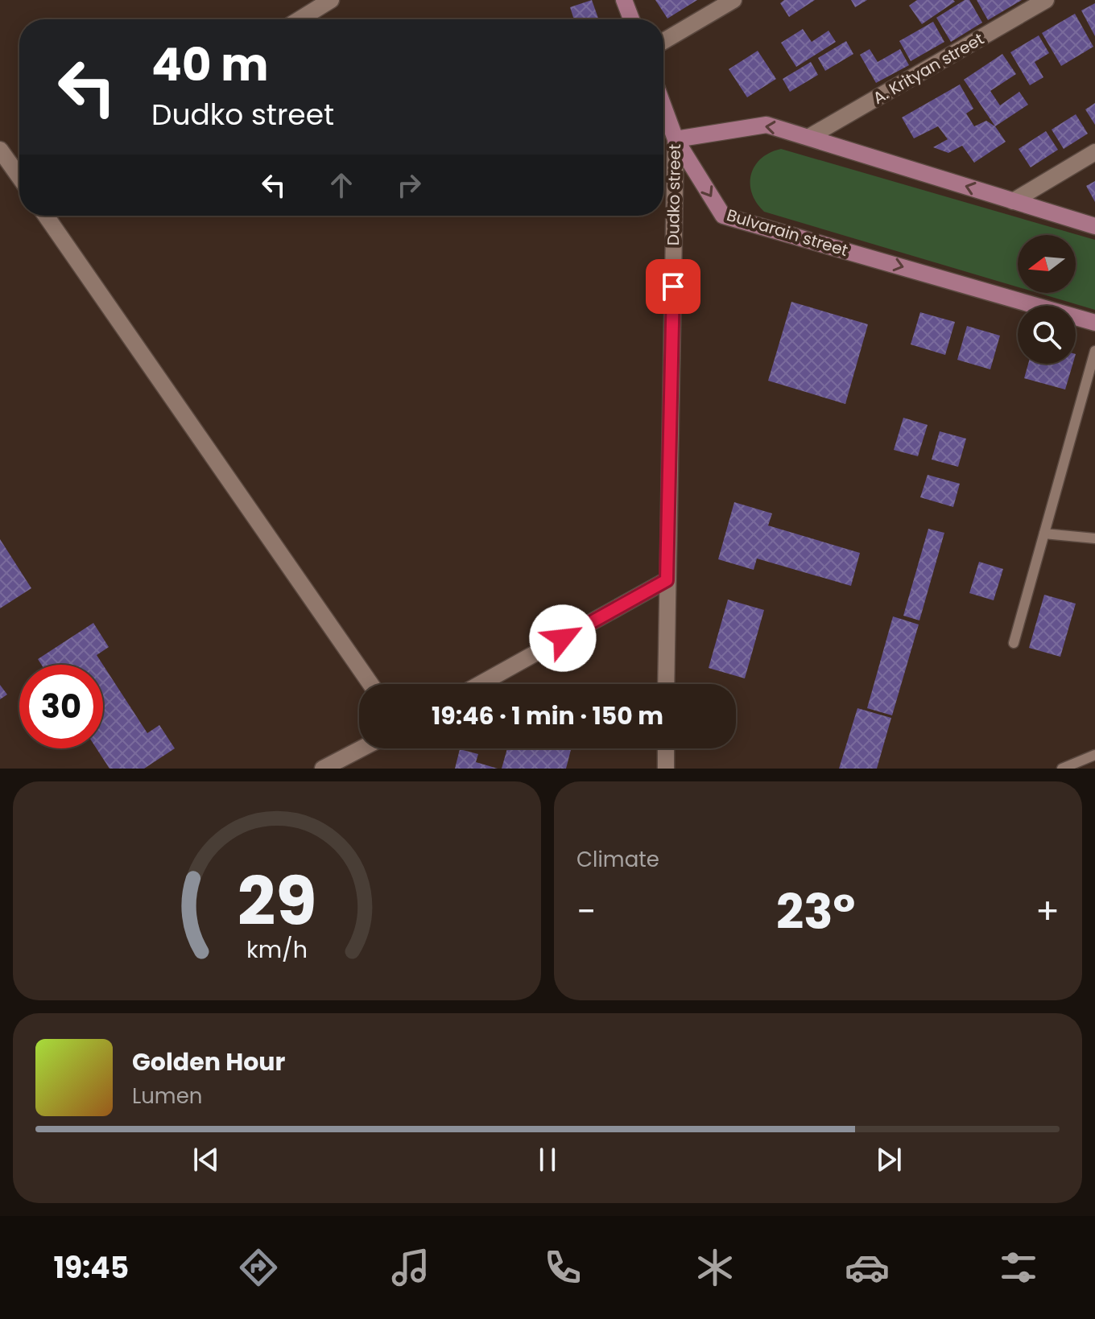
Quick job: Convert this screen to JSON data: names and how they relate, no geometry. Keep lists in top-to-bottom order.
{
  "streets": {
    "street": ["A. Krityan street", "Dudko street", "Bulvarain street"]
  },
  "crossings": [
    ["Dudko street", "Bulvarain street"]
  ],
  "north": "left",
  "page": {
    "turn": ["40 m", "Dudko street"],
    "limit": "30",
    "trip": "19:46 · 1 min · 150 m",
    "tile": "Climate",
    "heat": ["−", "23°", "+"],
    "song": ["Golden Hour", "Lumen"],
    "tabs": "19:45",
    "gauge": ["29", "km/h"]
  }
}
